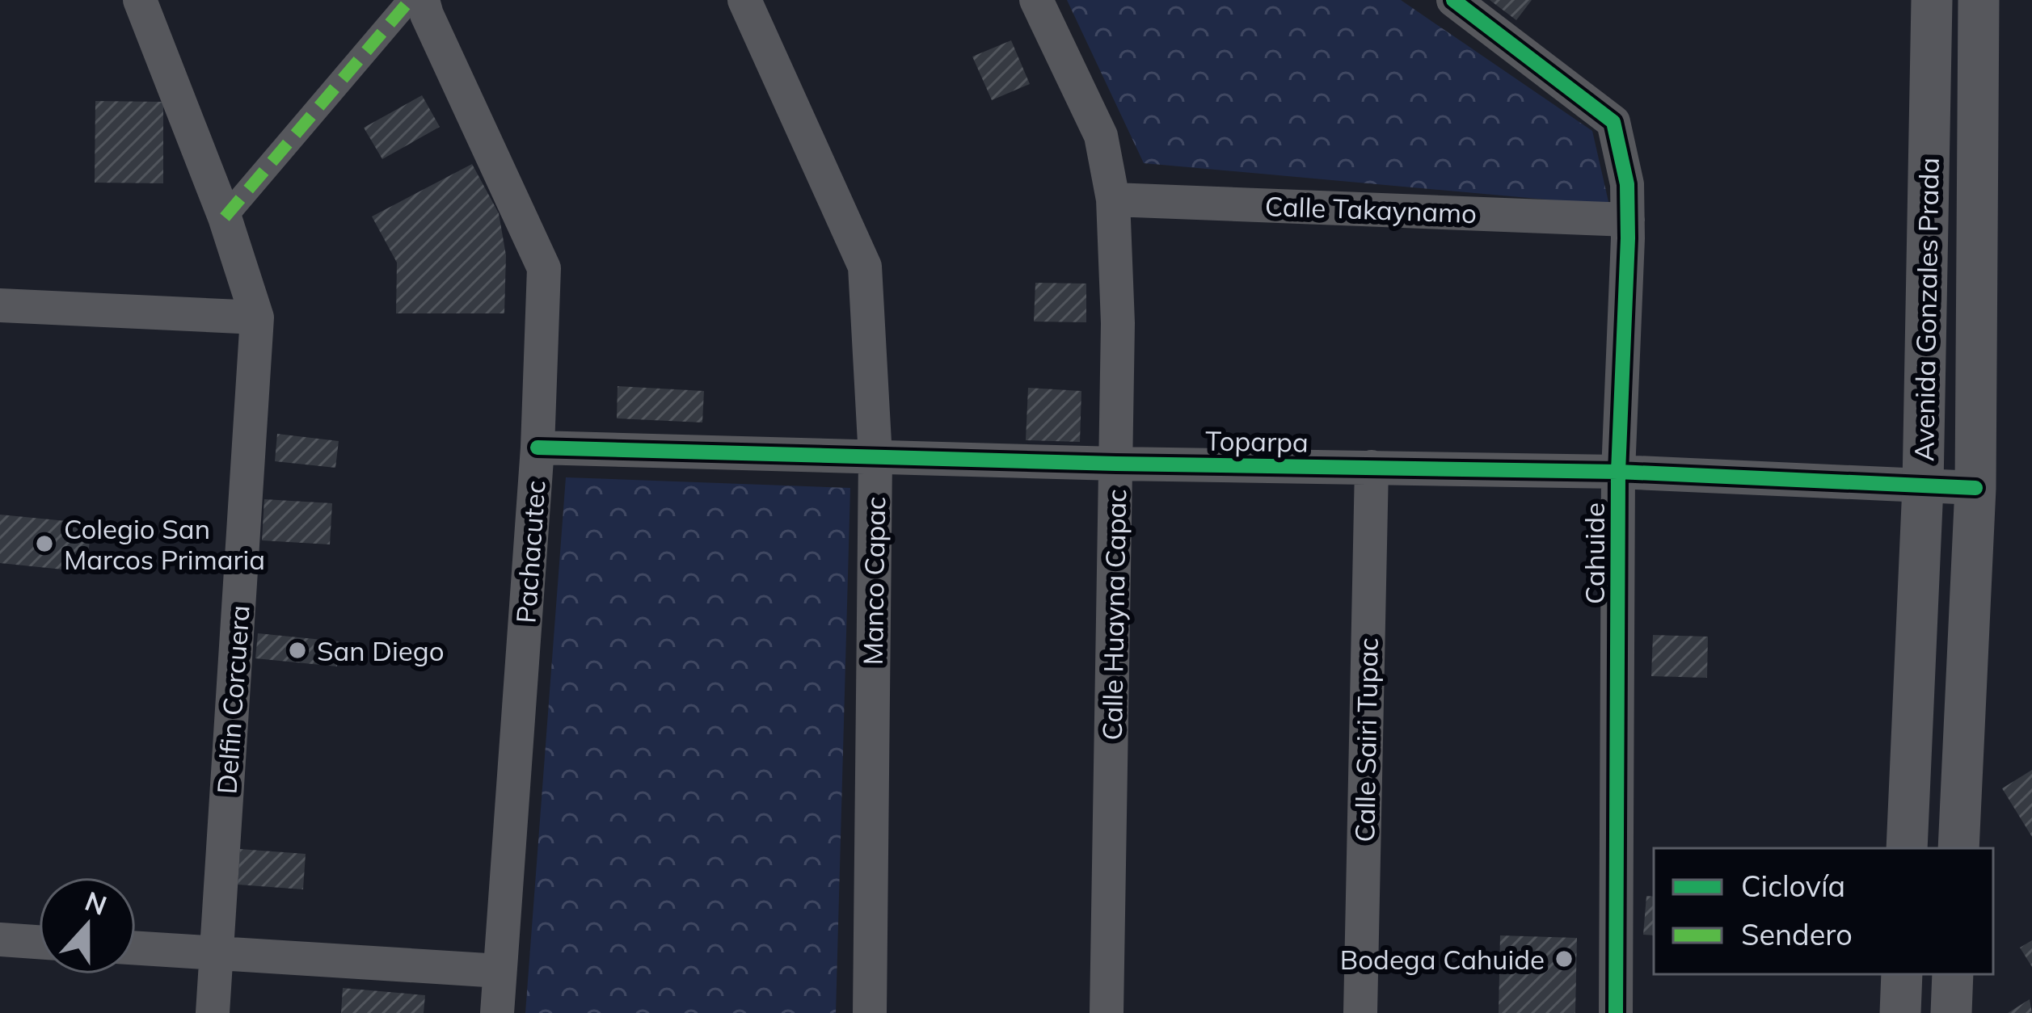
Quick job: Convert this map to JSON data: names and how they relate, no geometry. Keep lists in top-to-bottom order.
{
  "streets": {
    "street": [
      "Calle Takaynamo",
      "Avenida Gonzales Prada",
      "Toparpa",
      "Pachacutec",
      "Cahuide",
      "Manco Capac",
      "Calle Huayna Capac",
      "Delfin Corcuera",
      "Calle Sairi Tupac"
    ]
  },
  "crossings": [
    ["Calle Takaynamo", "Cahuide"],
    ["Calle Takaynamo", "Calle Huayna Capac"],
    ["Avenida Gonzales Prada", "Toparpa"],
    ["Toparpa", "Pachacutec"],
    ["Toparpa", "Cahuide"],
    ["Toparpa", "Manco Capac"],
    ["Toparpa", "Calle Huayna Capac"],
    ["Toparpa", "Calle Sairi Tupac"]
  ],
  "places": ["Colegio San Marcos Primaria", "San Diego", "Bodega Cahuide"],
  "legend": ["Ciclovía", "Sendero"],
  "north": "top"
}
